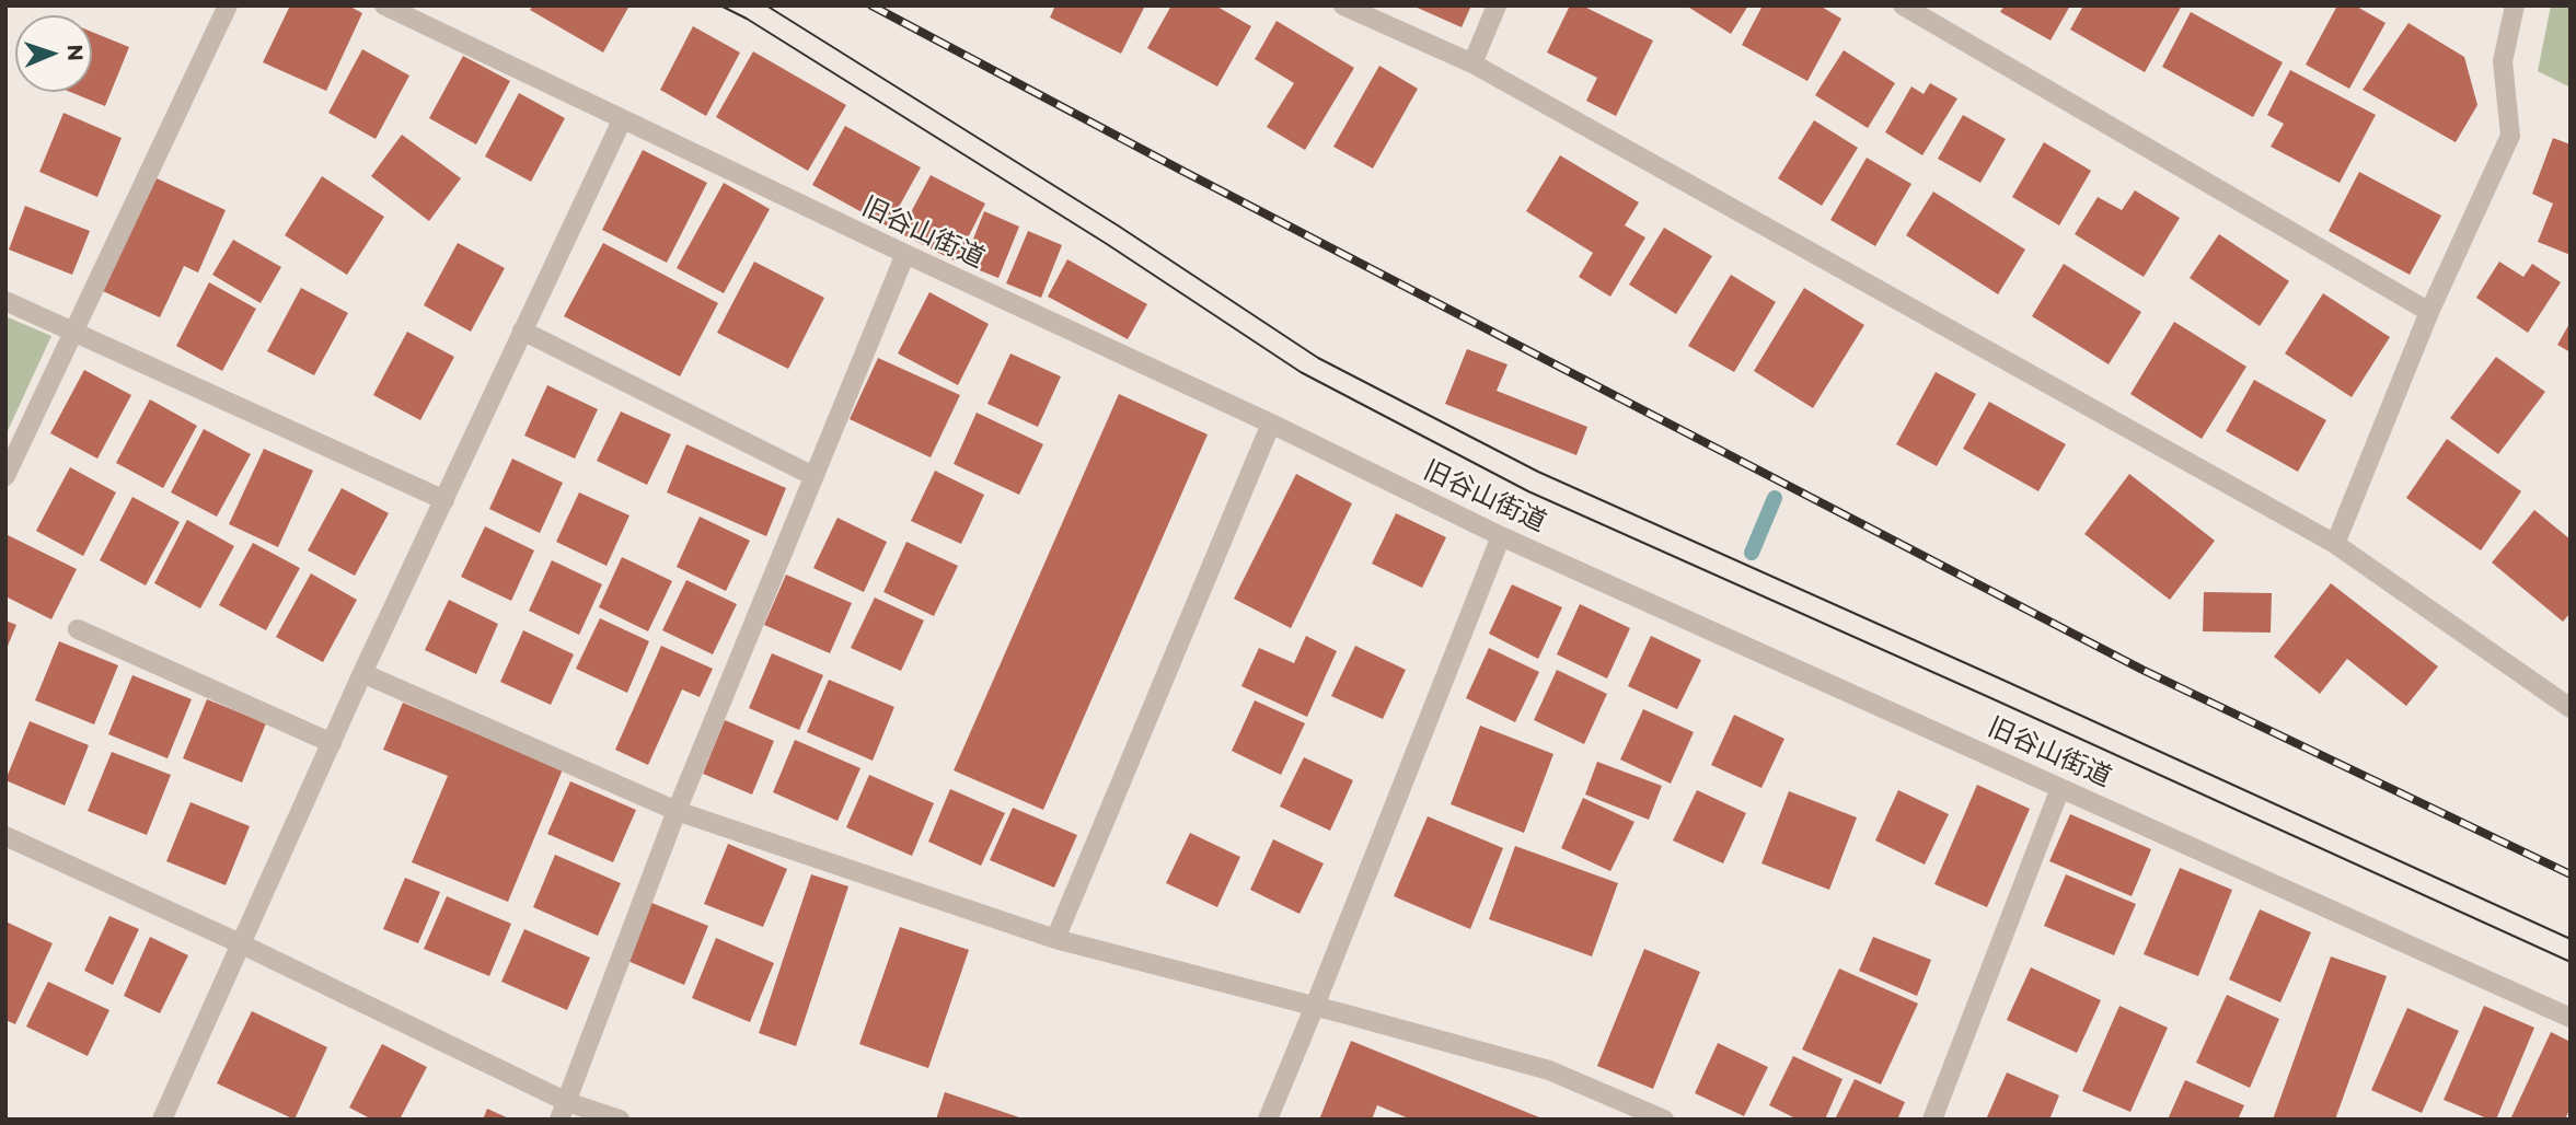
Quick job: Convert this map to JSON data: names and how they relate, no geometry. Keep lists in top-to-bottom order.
{
  "streets": {
    "street": ["旧谷山街道"]
  },
  "north": "right"
}
